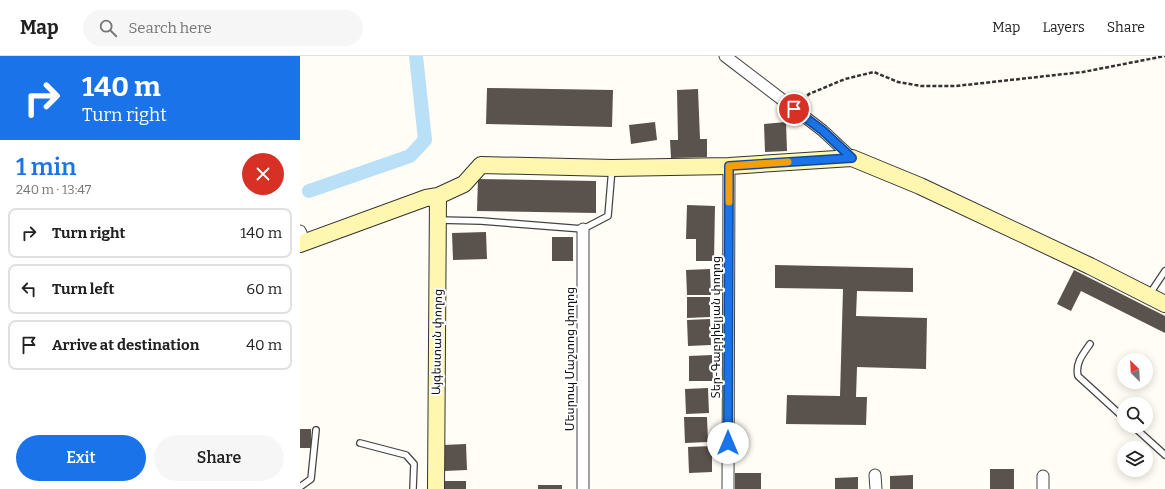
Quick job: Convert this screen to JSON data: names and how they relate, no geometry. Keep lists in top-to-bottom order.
{
  "streets": {
    "street": ["Տեր-Գաբրիելյան փողոց", "Այգեստան փողոց", "Մեսրոպ Մաշտոց փողոց"]
  },
  "north": "top left",
  "page": {
    "header": "Map",
    "search": "Search here",
    "nav": ["Map", "Layers", "Share"],
    "turn": ["140 m", "Turn right"],
    "heading": ["1 min", "240 m · 13:47"],
    "list": [
      {
        "name": "Turn right",
        "value": "140 m"
      },
      {
        "name": "Turn left",
        "value": "60 m"
      },
      {
        "name": "Arrive at destination",
        "value": "40 m"
      }
    ],
    "buttons": ["Exit", "Share"]
  }
}
